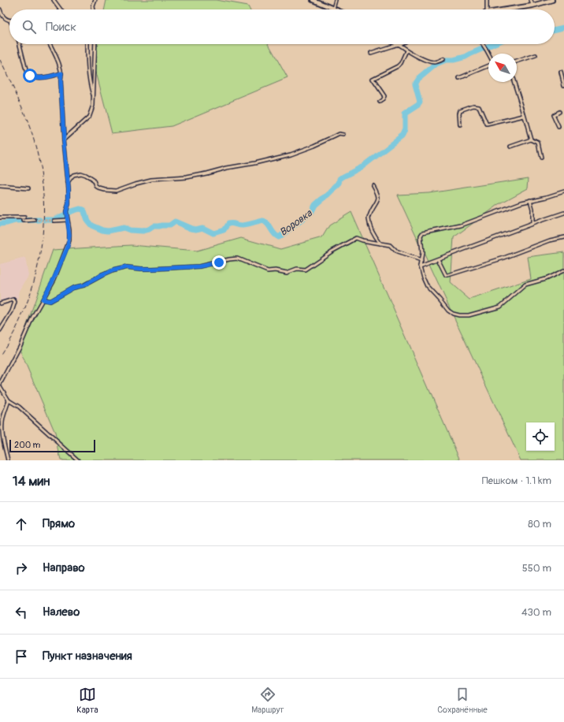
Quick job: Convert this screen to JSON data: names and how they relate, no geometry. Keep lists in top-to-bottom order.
{
  "water": ["Воровка"],
  "scale_bar": "200 m",
  "north": "top left",
  "page": {
    "search": "Поиск",
    "scale": "200 m",
    "heading": ["14 мин", "Пешком · 1.1 km"],
    "list": [
      ["Прямо", "80 m"],
      ["Направо", "550 m"],
      ["Налево", "430 m"],
      "Пункт назначения"
    ],
    "nav": ["Карта", "Маршрут", "Сохранённые"]
  }
}
